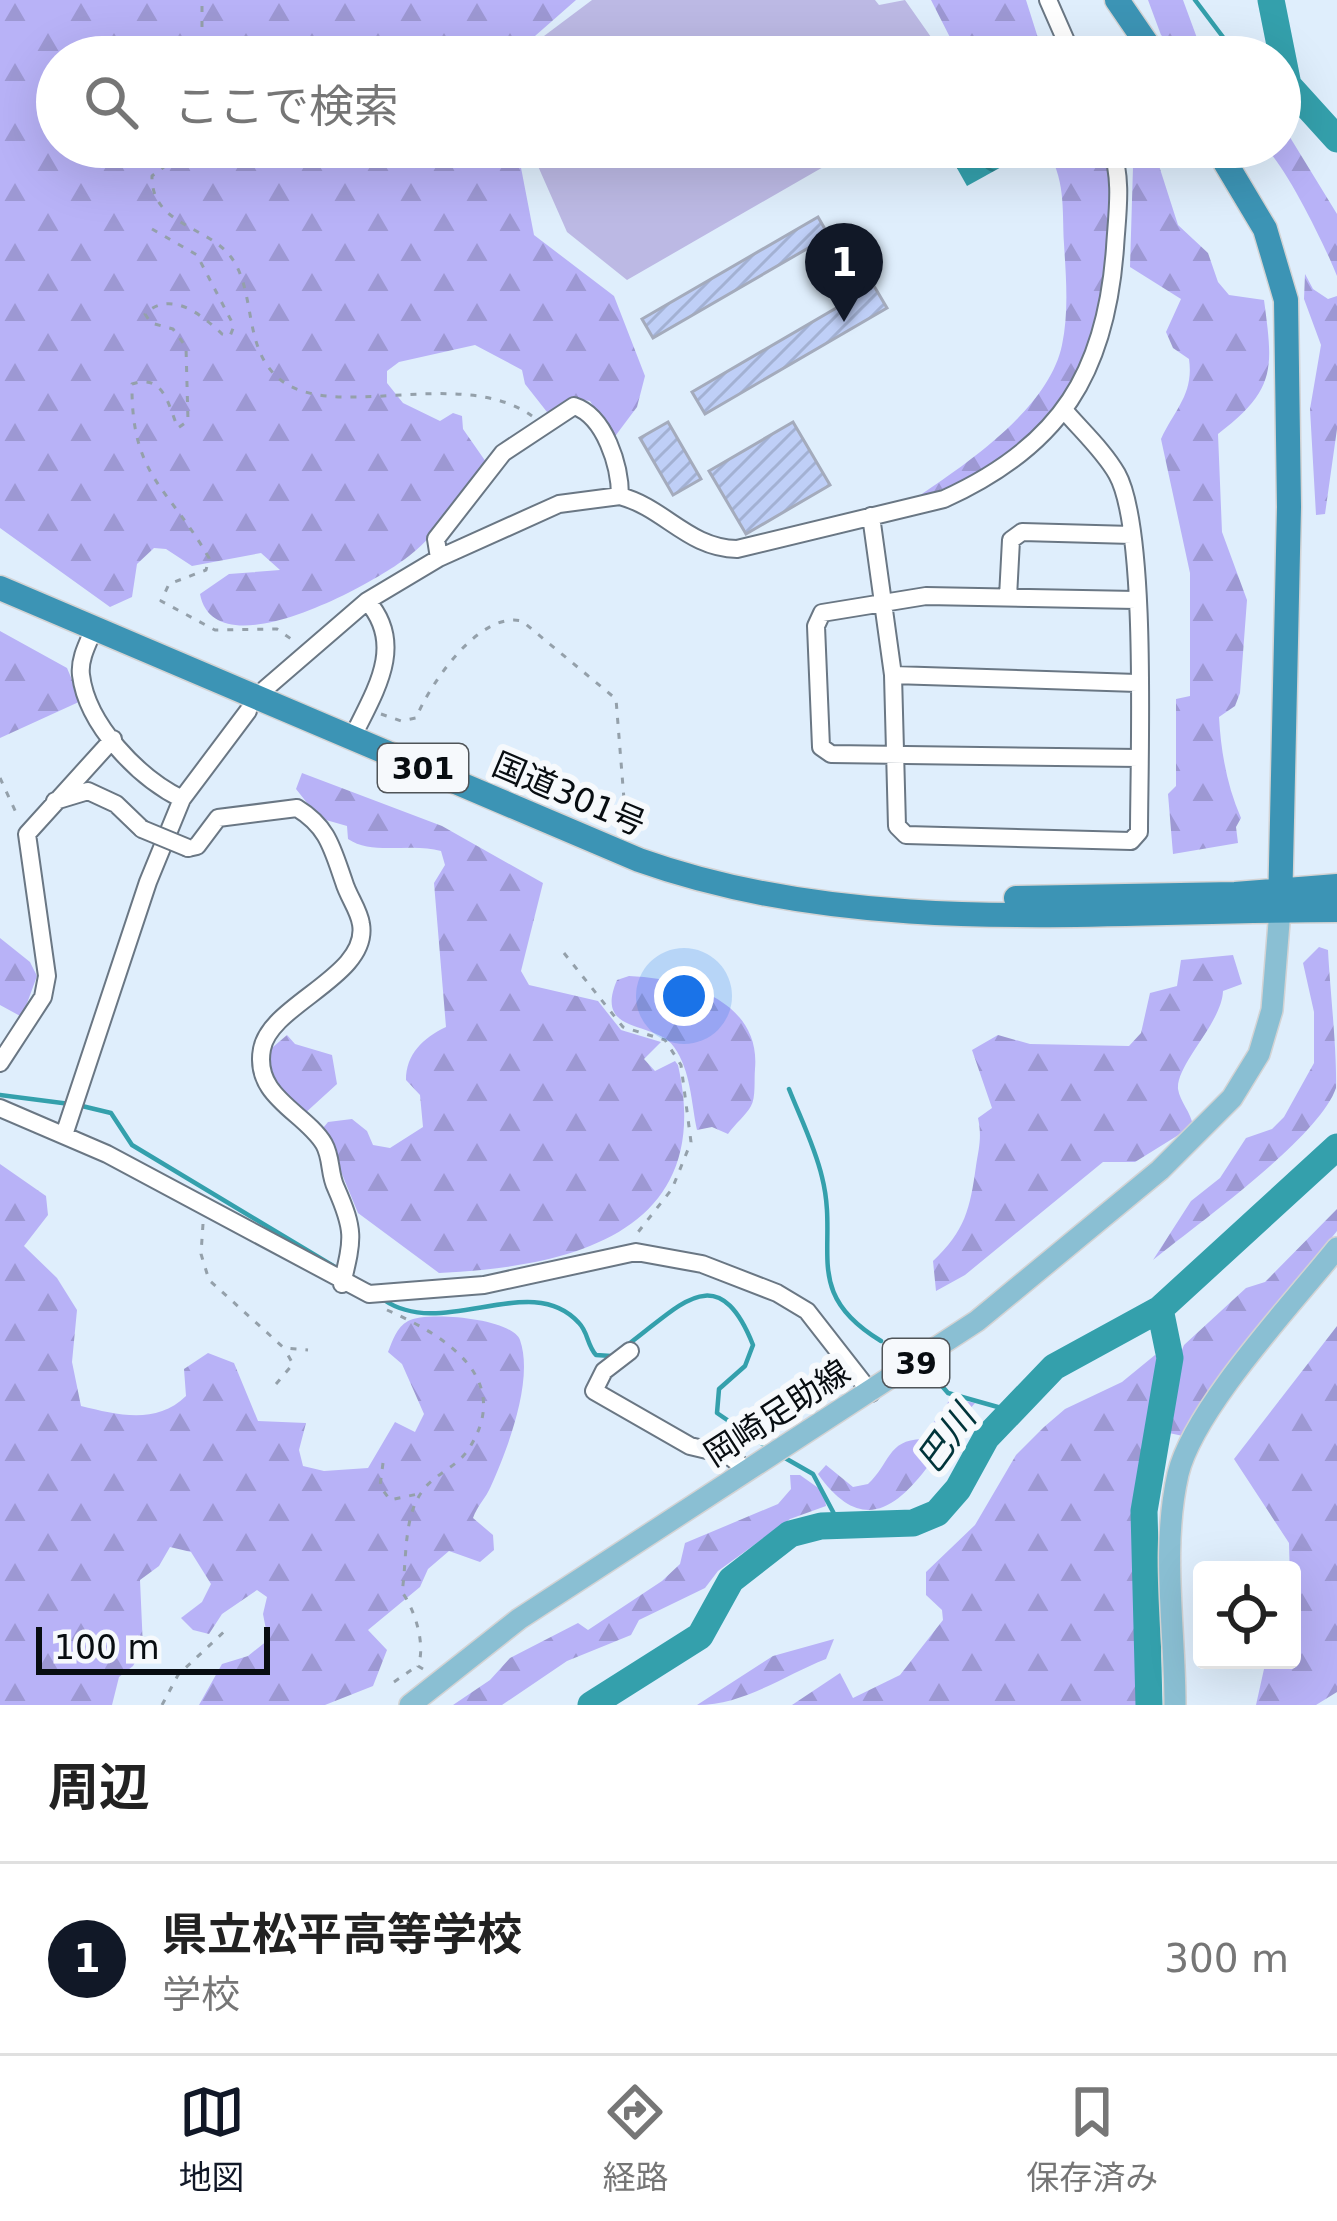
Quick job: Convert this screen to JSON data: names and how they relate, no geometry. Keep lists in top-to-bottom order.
{
  "streets": {
    "highway": ["301", "国道301号"],
    "main road": ["39", "岡崎足助線"]
  },
  "crossings": [
    ["国道301号", "岡崎足助線"]
  ],
  "water": ["巴川"],
  "scale_bar": "100 m",
  "page": {
    "search": "ここで検索",
    "pins": "1",
    "scale": "100 m",
    "heading": "周辺",
    "list": [
      {
        "mark": "1",
        "name": "県立松平高等学校",
        "note": "学校",
        "value": "300 m"
      }
    ],
    "nav": ["地図", "経路", "保存済み"]
  }
}
